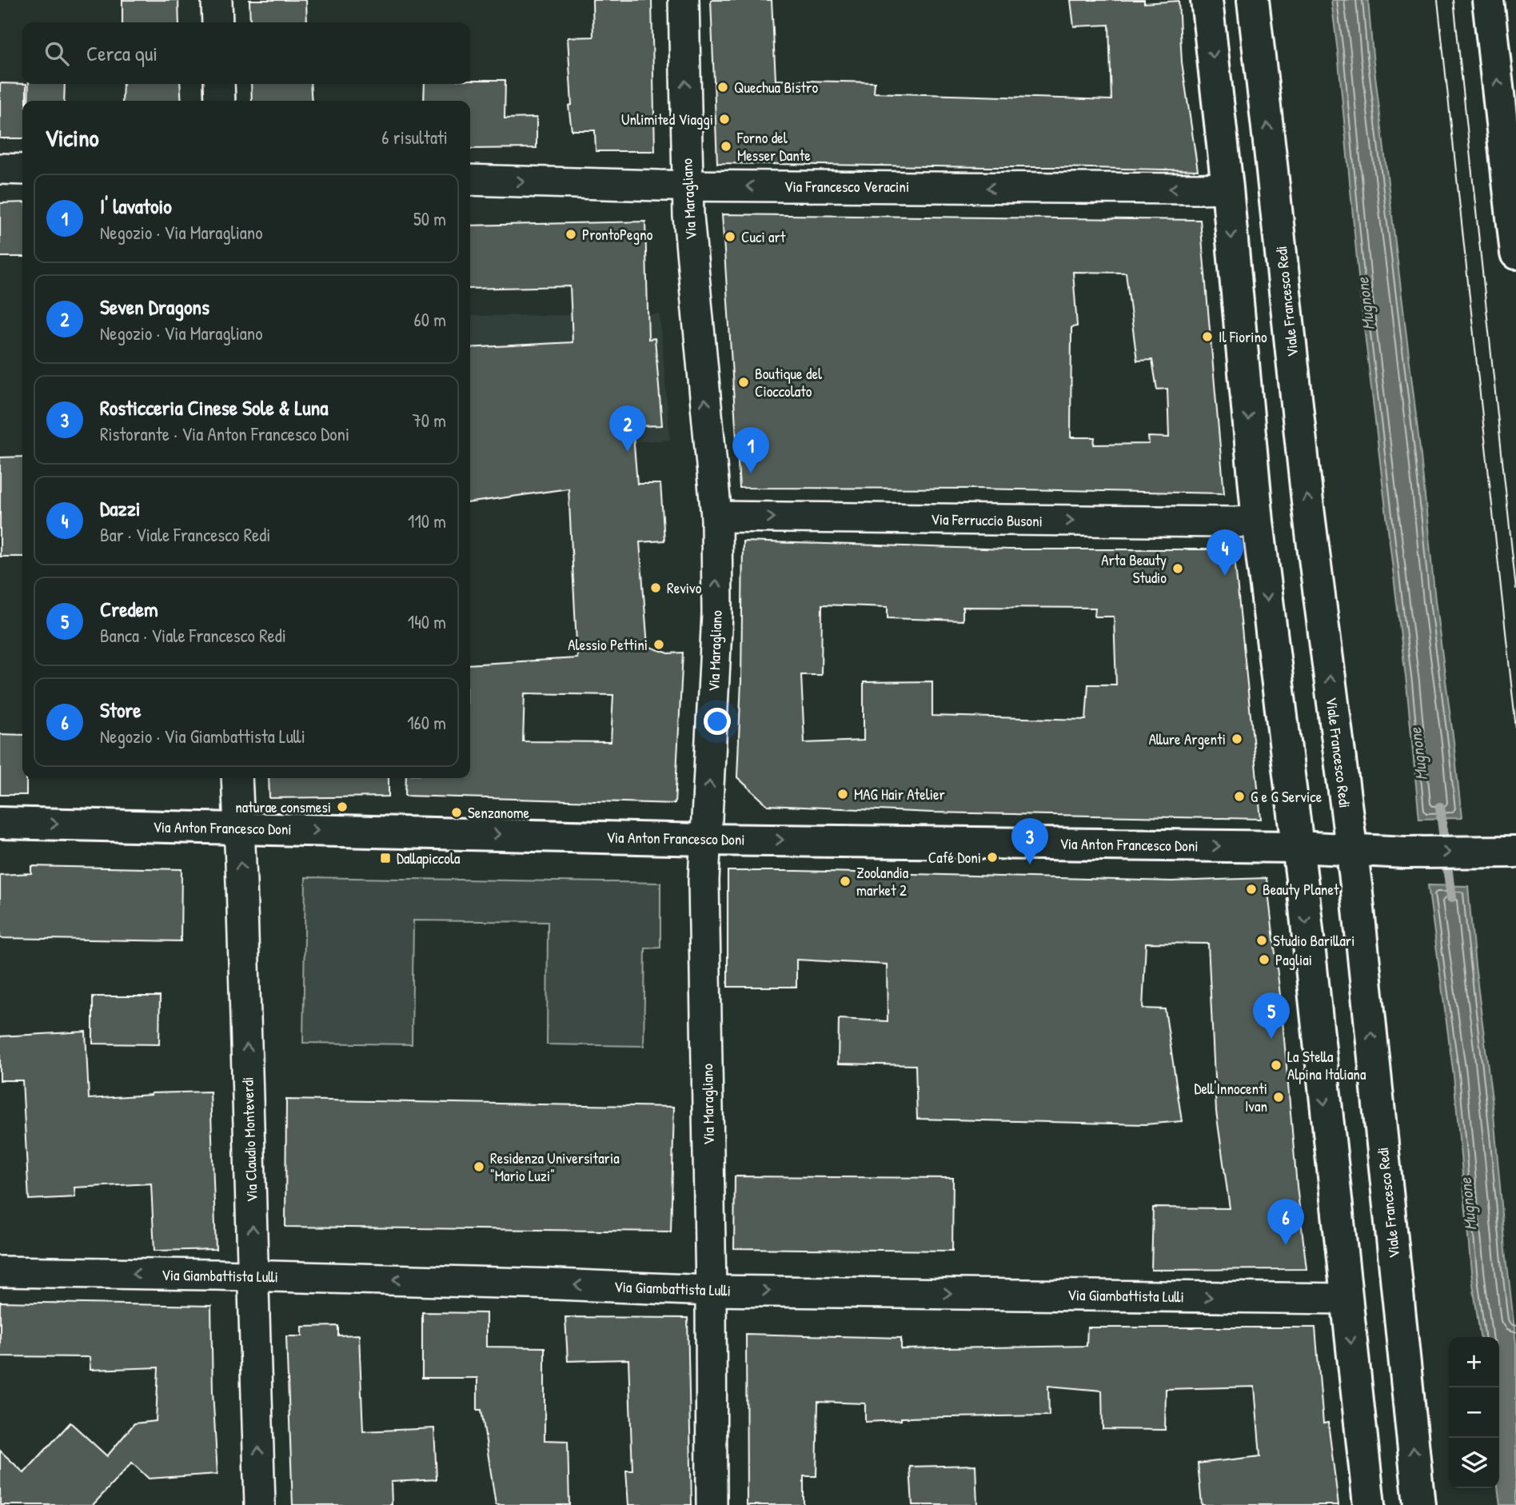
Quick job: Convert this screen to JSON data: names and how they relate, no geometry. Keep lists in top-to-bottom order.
{
  "streets": {
    "main road": ["Viale Francesco Redi", "Via Anton Francesco Doni"],
    "street": [
      "Via Francesco Veracini",
      "Via Maragliano",
      "Via Ferruccio Busoni",
      "Via Claudio Monteverdi",
      "Via Giambattista Lulli"
    ]
  },
  "crossings": [
    ["Via Francesco Veracini", "Via Maragliano"],
    ["Via Maragliano", "Via Ferruccio Busoni"],
    ["Via Maragliano", "Via Anton Francesco Doni"],
    ["Via Maragliano", "Via Giambattista Lulli"],
    ["Viale Francesco Redi", "Via Anton Francesco Doni"],
    ["Via Anton Francesco Doni", "Via Claudio Monteverdi"],
    ["Via Claudio Monteverdi", "Via Giambattista Lulli"]
  ],
  "one_way": [
    "Via Maragliano",
    "Via Ferruccio Busoni",
    "Via Anton Francesco Doni",
    "Via Claudio Monteverdi"
  ],
  "water": ["Mugnone"],
  "places": {
    "other": [
      "Quechua Bistro",
      "Unlimited Viaggi",
      "Forno del Messer Dante",
      "ProntoPegno",
      "Cuci art",
      "Il Fiorino",
      "Boutique del Cioccolato",
      "Arta Beauty Studio",
      "Revivo",
      "Alessio Pettini",
      "Allure Argenti",
      "MAG Hair Atelier",
      "G e G Service",
      "naturae consmesi",
      "Senzanome",
      "Café Doni",
      "Zoolandia market 2",
      "Beauty Planet",
      "Studio Barillari",
      "Pagliai",
      "La Stella Alpina Italiana",
      "Dell'Innocenti Ivan",
      "Residenza Universitaria \"Mario Luzi\""
    ],
    "transit": ["Dallapiccola"]
  },
  "page": {
    "search": "Cerca qui",
    "heading": ["Vicino", "6 risultati"],
    "list": [
      {
        "mark": "1",
        "name": "I' lavatoio",
        "note": "Negozio · Via Maragliano",
        "value": "50 m"
      },
      {
        "mark": "2",
        "name": "Seven Dragons",
        "note": "Negozio · Via Maragliano",
        "value": "60 m"
      },
      {
        "mark": "3",
        "name": "Rosticceria Cinese Sole & Luna",
        "note": "Ristorante · Via Anton Francesco Doni",
        "value": "70 m"
      },
      {
        "mark": "4",
        "name": "Dazzi",
        "note": "Bar · Viale Francesco Redi",
        "value": "110 m"
      },
      {
        "mark": "5",
        "name": "Credem",
        "note": "Banca · Viale Francesco Redi",
        "value": "140 m"
      },
      {
        "mark": "6",
        "name": "Store",
        "note": "Negozio · Via Giambattista Lulli",
        "value": "160 m"
      }
    ],
    "pins": [
      "2",
      "1",
      "4",
      "3",
      "5",
      "6"
    ],
    "map_buttons": ["+", "−"]
  }
}
